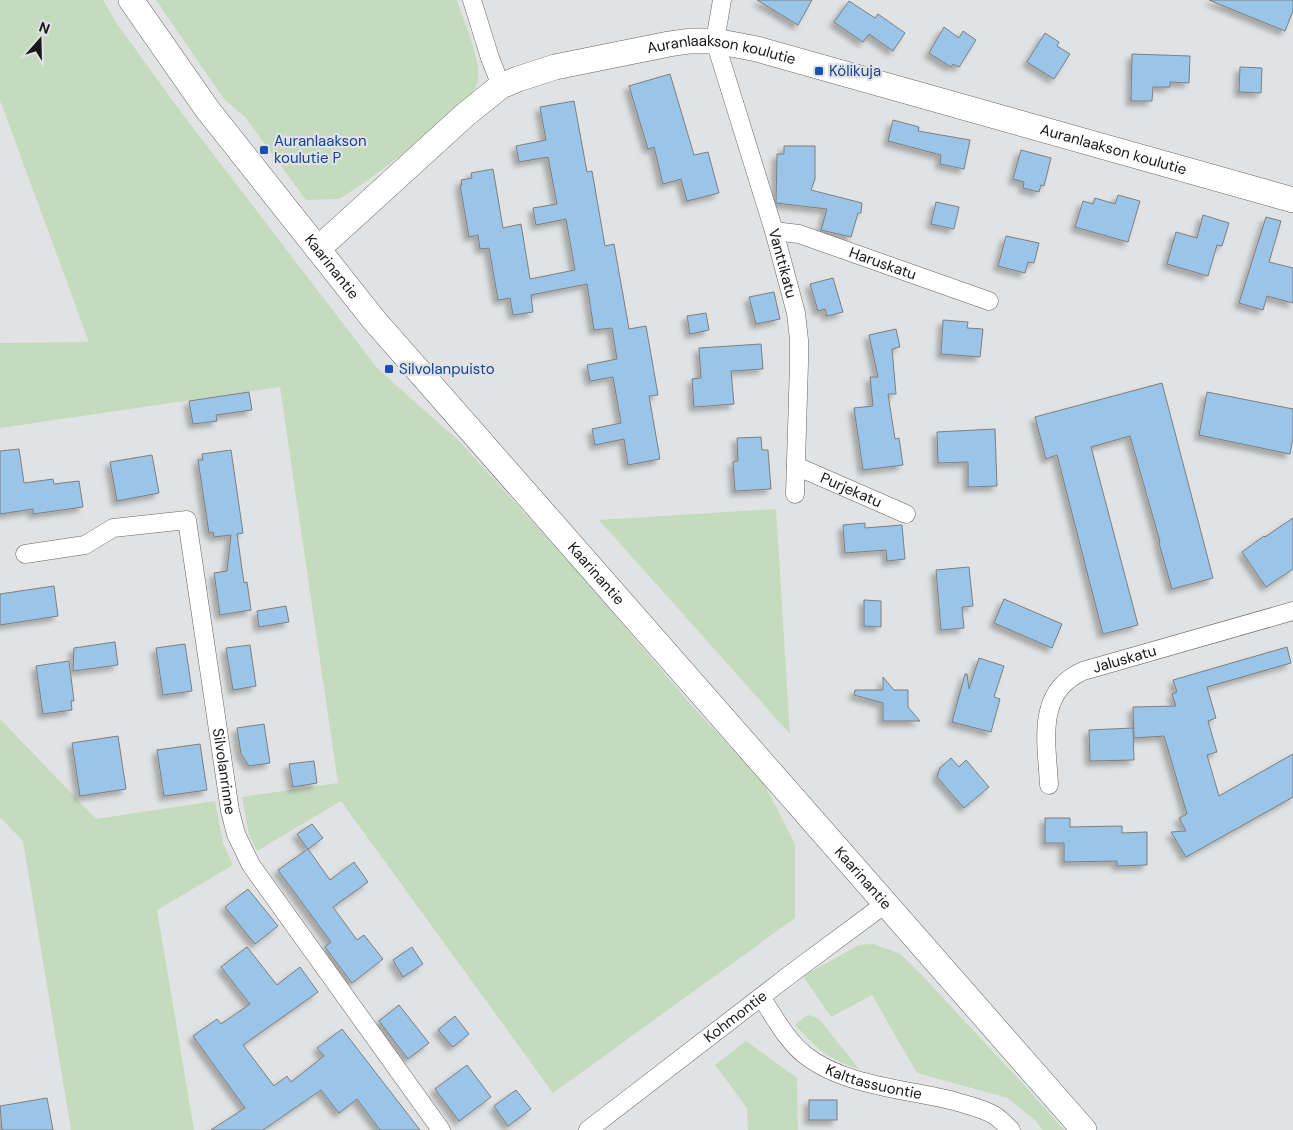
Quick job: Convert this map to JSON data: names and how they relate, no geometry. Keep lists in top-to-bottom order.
{
  "streets": {
    "main road": ["Auranlaakson koulutie", "Kaarinantie"],
    "street": [
      "Vanttikatu",
      "Haruskatu",
      "Purjekatu",
      "Jaluskatu",
      "Silvolanrinne",
      "Kohmontie",
      "Kalttassuontie"
    ]
  },
  "crossings": [
    ["Auranlaakson koulutie", "Vanttikatu"],
    ["Auranlaakson koulutie", "Kaarinantie"],
    ["Vanttikatu", "Haruskatu"],
    ["Vanttikatu", "Purjekatu"],
    ["Kaarinantie", "Kohmontie"],
    ["Kohmontie", "Kalttassuontie"]
  ],
  "places": {
    "transit": ["Kölikuja", "Auranlaakson koulutie P", "Silvolanpuisto"]
  },
  "north": "top"
}
